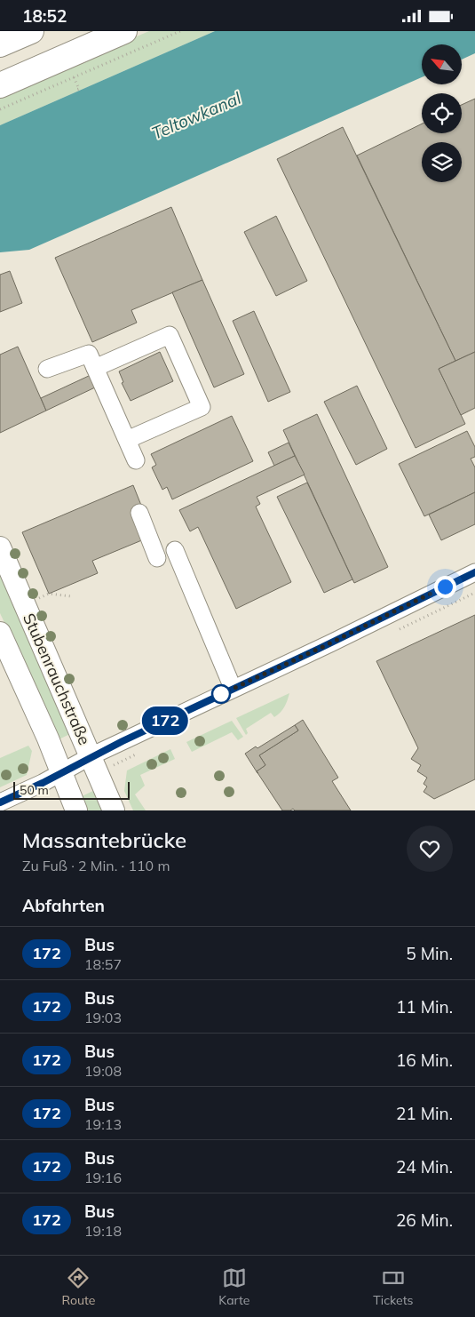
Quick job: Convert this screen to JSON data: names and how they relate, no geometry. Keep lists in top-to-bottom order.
{
  "streets": {
    "main road": ["Stubenrauchstraße"]
  },
  "water": ["Teltowkanal"],
  "lines": ["bus line 172"],
  "scale_bar": "50 m",
  "north": "top left",
  "page": {
    "status": "18:52",
    "on_map": "172",
    "scale": "50 m",
    "heading": [
      ["Massantebrücke", "Zu Fuß · 2 Min. · 110 m"],
      "Abfahrten"
    ],
    "list": [
      {
        "mark": "172",
        "name": "Bus",
        "note": "18:57",
        "value": "5 Min."
      },
      {
        "mark": "172",
        "name": "Bus",
        "note": "19:03",
        "value": "11 Min."
      },
      {
        "mark": "172",
        "name": "Bus",
        "note": "19:08",
        "value": "16 Min."
      },
      {
        "mark": "172",
        "name": "Bus",
        "note": "19:13",
        "value": "21 Min."
      },
      {
        "mark": "172",
        "name": "Bus",
        "note": "19:16",
        "value": "24 Min."
      },
      {
        "mark": "172",
        "name": "Bus",
        "note": "19:18",
        "value": "26 Min."
      }
    ],
    "tabs": ["Route", "Karte", "Tickets"]
  }
}
